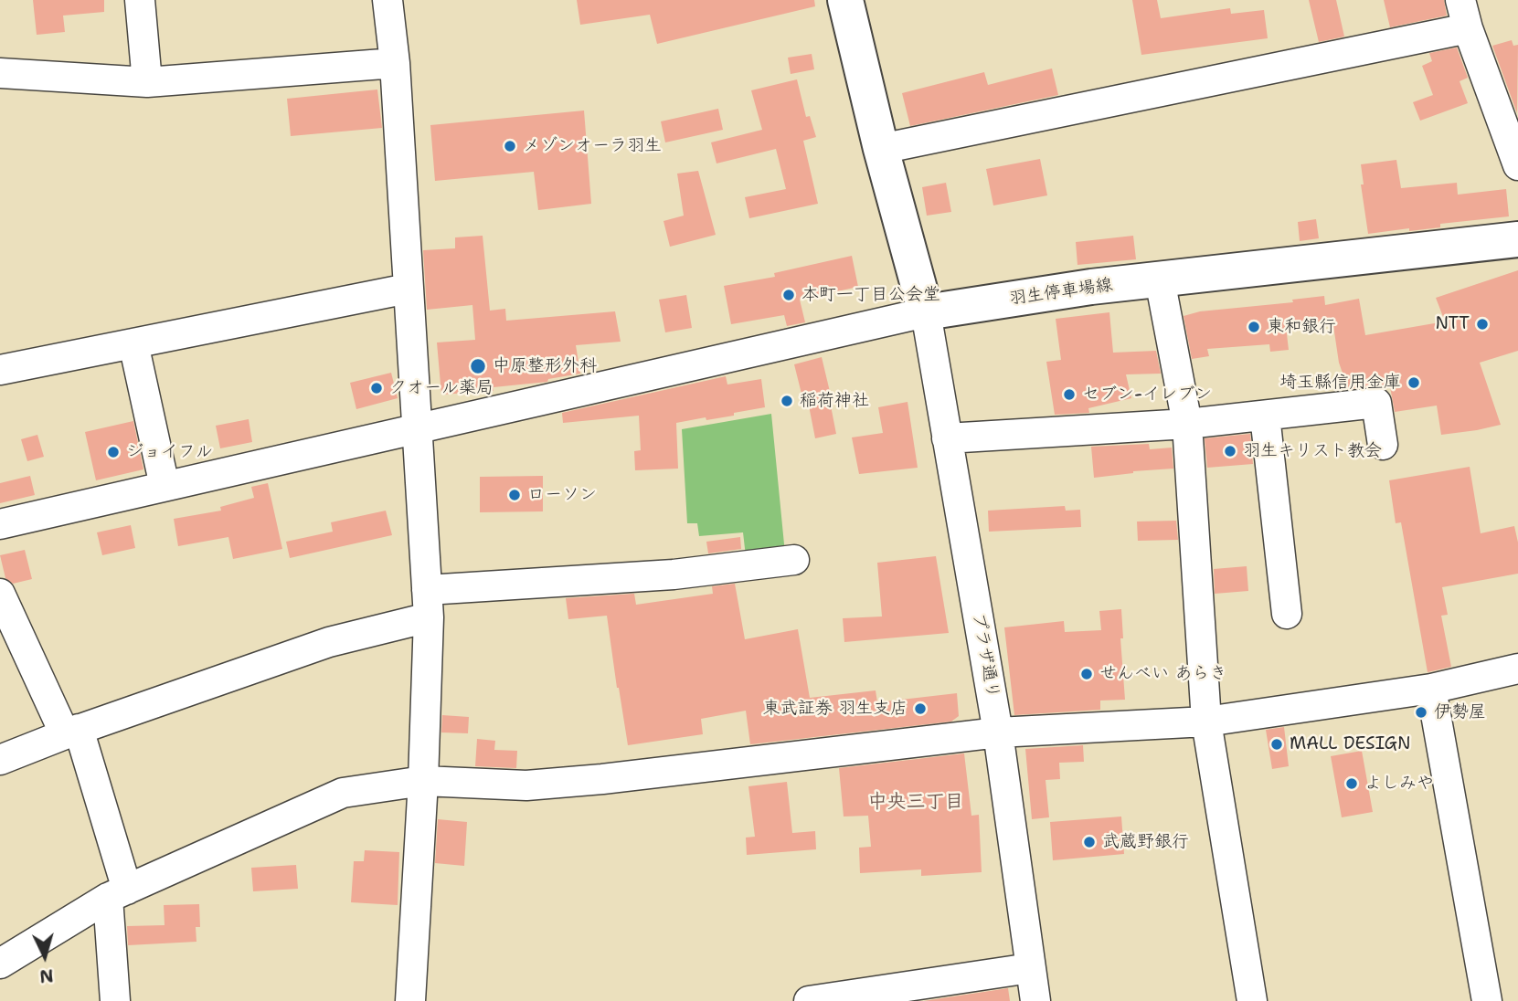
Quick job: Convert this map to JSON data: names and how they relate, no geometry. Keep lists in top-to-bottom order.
{
  "streets": {
    "main road": ["羽生停車場線"],
    "street": ["プラザ通り"]
  },
  "crossings": [
    ["羽生停車場線", "プラザ通り"]
  ],
  "districts": ["中央三丁目"],
  "places": [
    "メゾンオーラ羽生",
    "本町一丁目公会堂",
    "NTT",
    "東和銀行",
    "中原整形外科",
    "埼玉縣信用金庫",
    "クオール薬局",
    "セブン-イレブン",
    "稲荷神社",
    "羽生キリスト教会",
    "ジョイフル",
    "ローソン",
    "せんべい あらき",
    "東武証券 羽生支店",
    "伊勢屋",
    "MALL DESIGN",
    "よしみや",
    "武蔵野銀行"
  ],
  "north": "bottom"
}
